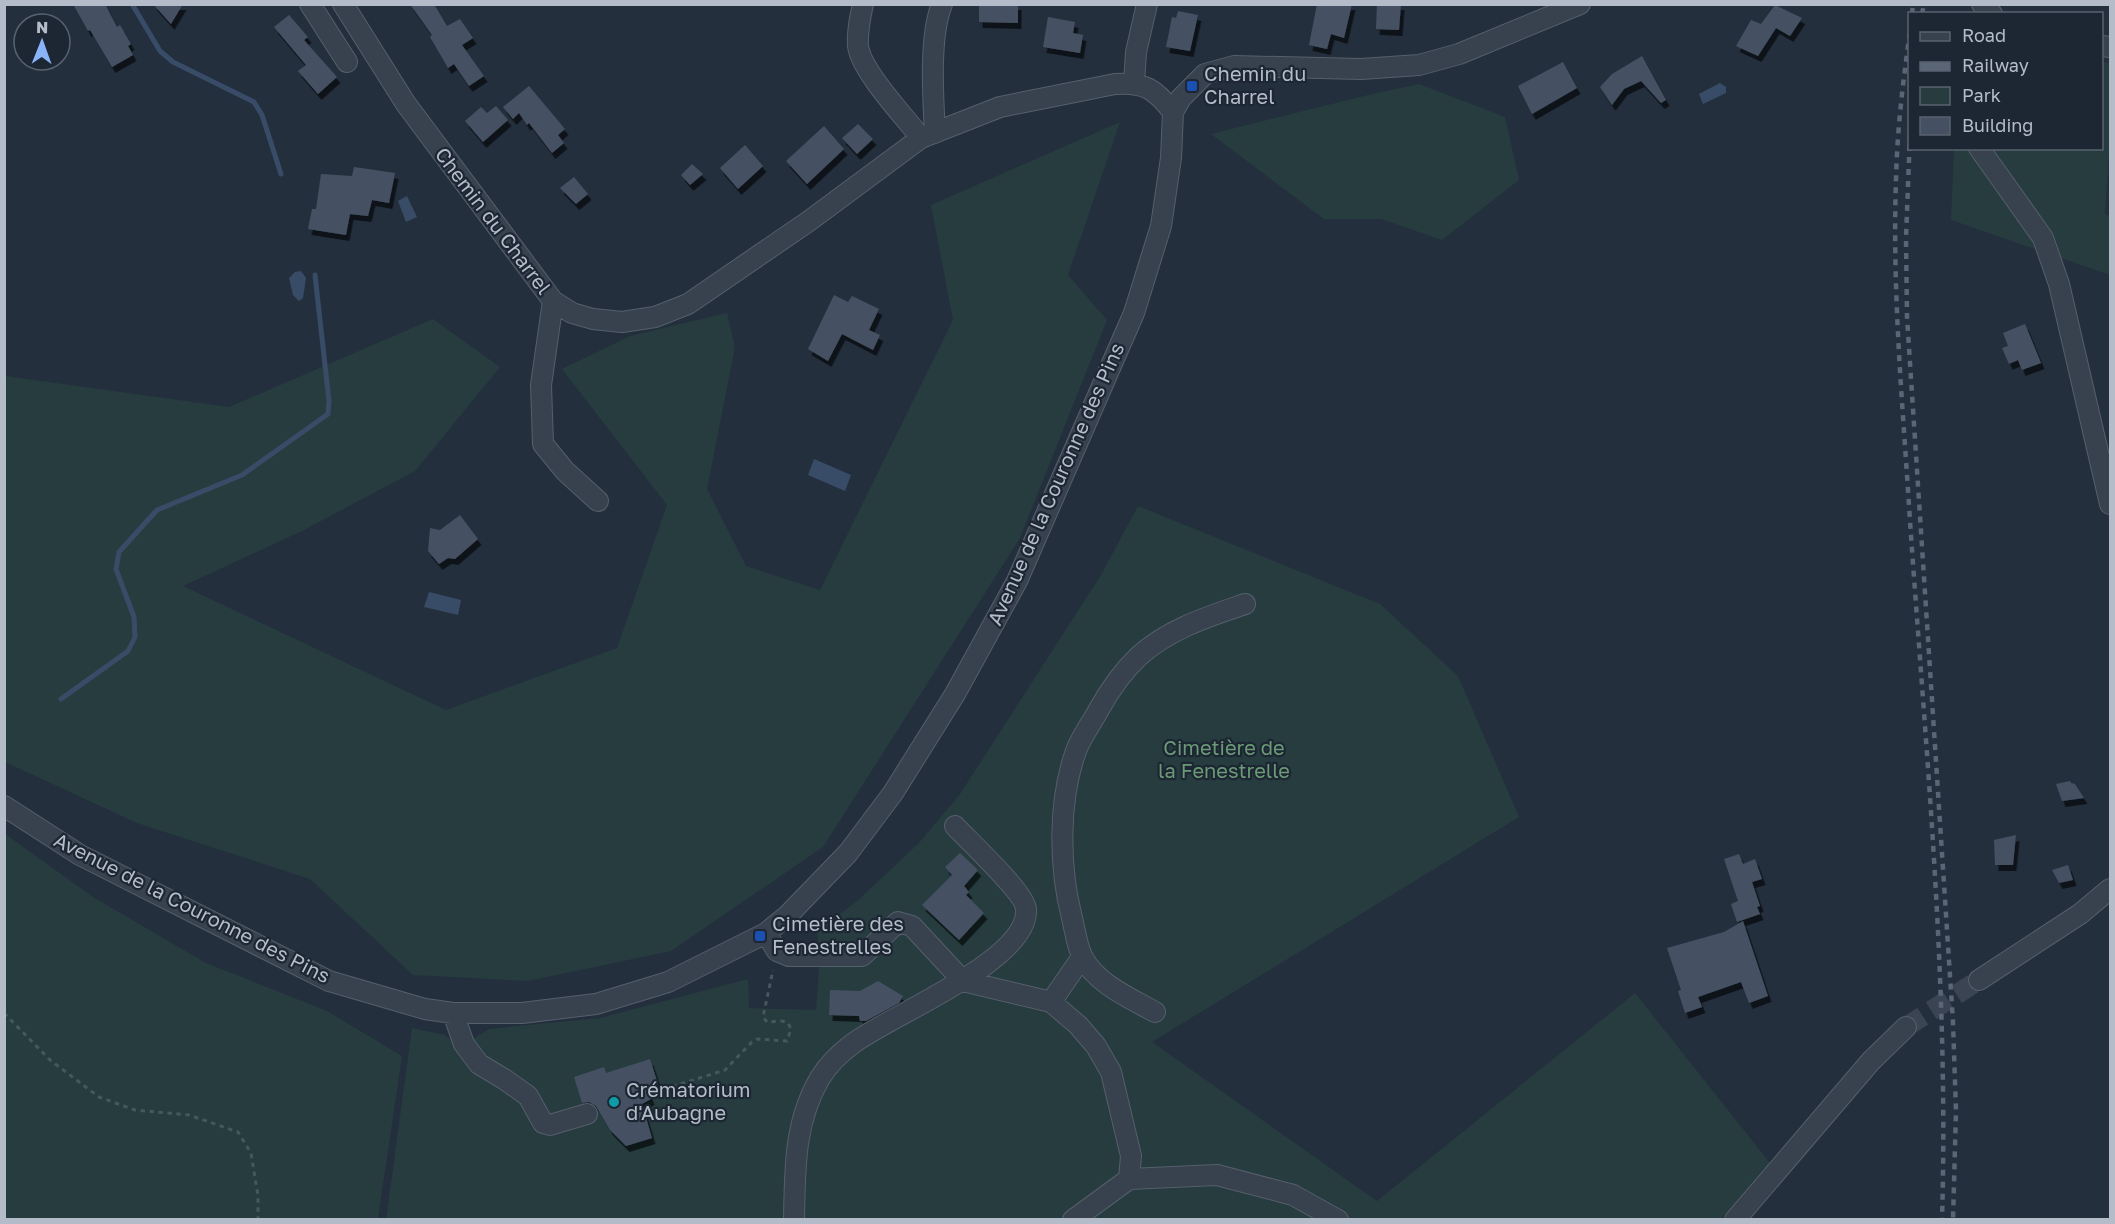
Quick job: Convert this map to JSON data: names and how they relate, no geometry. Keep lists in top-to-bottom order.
{
  "streets": {
    "street": ["Chemin du Charrel", "Avenue de la Couronne des Pins"]
  },
  "parks": ["Cimetière de la Fenestrelle"],
  "places": {
    "transit": ["Chemin du Charrel", "Cimetière des Fenestrelles"],
    "other": ["Crématorium d'Aubagne"]
  },
  "legend": [
    "Road",
    "Railway",
    "Park",
    "Building"
  ],
  "north": "top"
}
